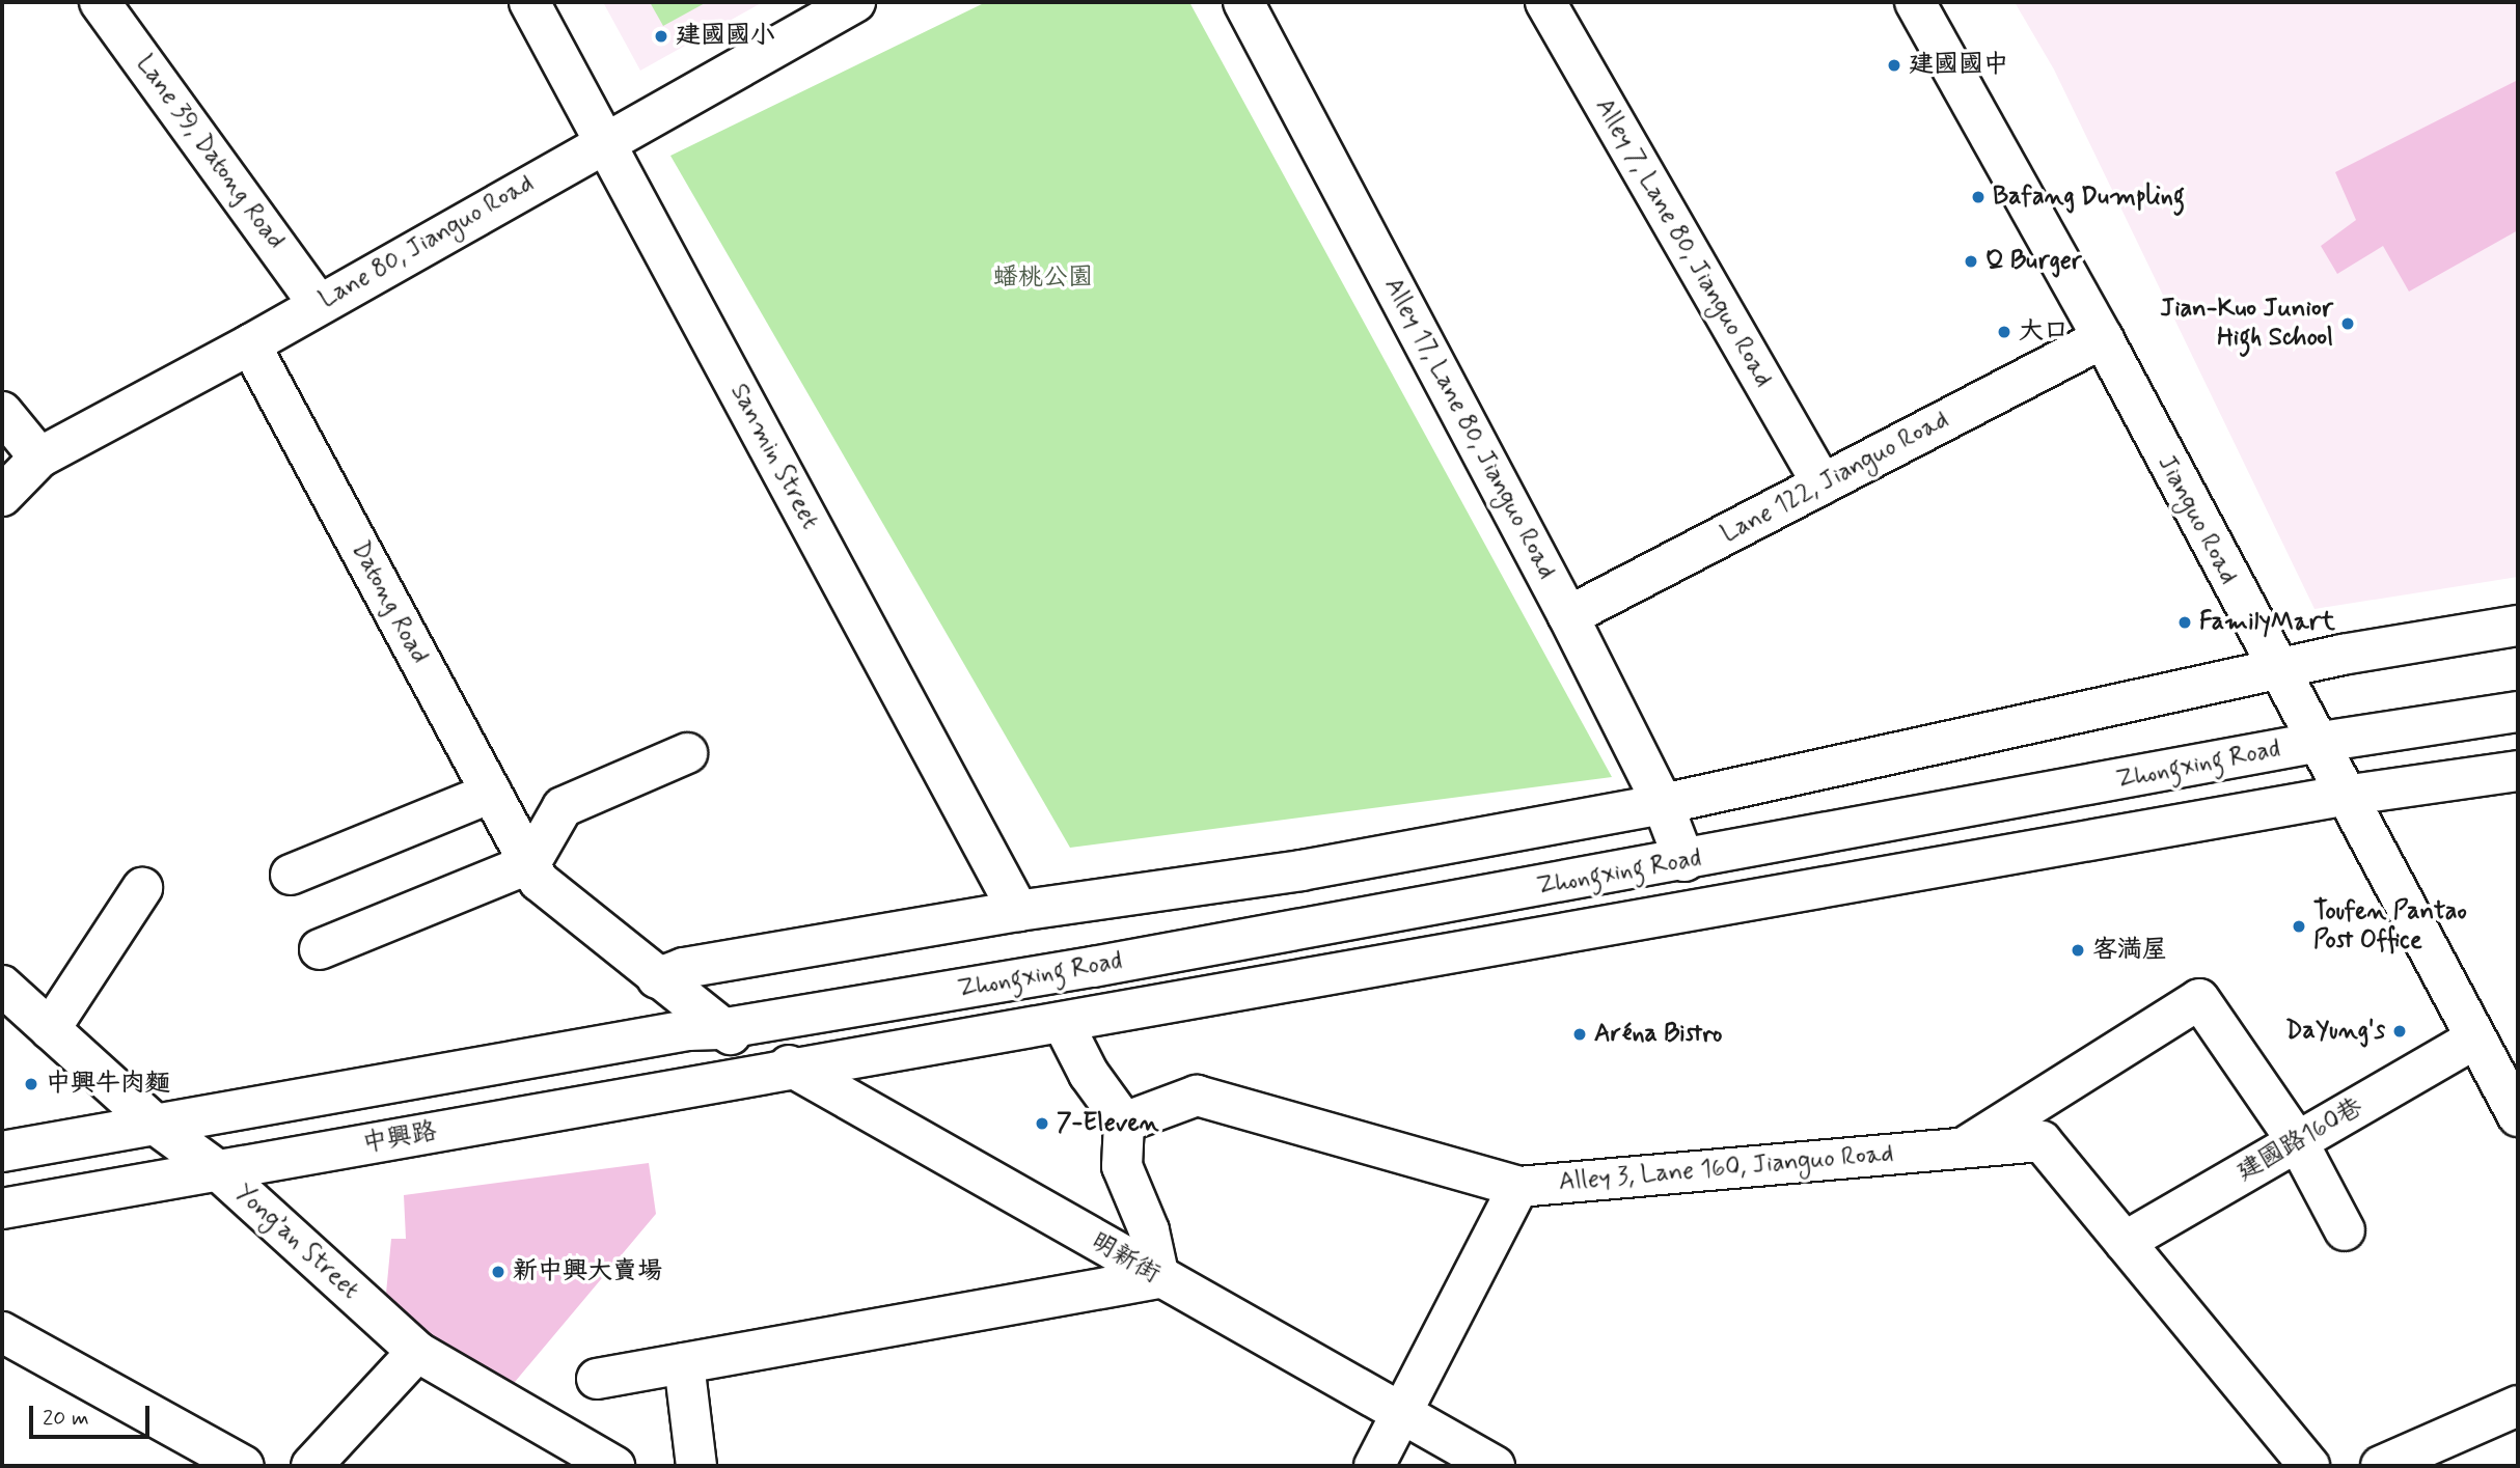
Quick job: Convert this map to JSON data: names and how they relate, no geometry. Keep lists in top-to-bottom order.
{
  "streets": {
    "street": [
      "Lane 39, Datong Road",
      "Lane 80, Jianguo Road",
      "Alley 7, Lane 80, Jianguo Road",
      "Alley 17, Lane 80, Jianguo Road",
      "Sanmin Street",
      "Lane 122, Jianguo Road",
      "Jianguo Road",
      "Datong Road",
      "Zhongxing Road",
      "中興路",
      "建國路160巷",
      "Alley 3, Lane 160, Jianguo Road",
      "Yong’an Street",
      "明新街"
    ]
  },
  "crossings": [
    ["Lane 39, Datong Road", "Lane 80, Jianguo Road"],
    ["Lane 80, Jianguo Road", "Sanmin Street"],
    ["Lane 80, Jianguo Road", "Datong Road"],
    ["Alley 7, Lane 80, Jianguo Road", "Lane 122, Jianguo Road"],
    ["Alley 17, Lane 80, Jianguo Road", "Lane 122, Jianguo Road"],
    ["Alley 17, Lane 80, Jianguo Road", "Zhongxing Road"],
    ["Lane 122, Jianguo Road", "Jianguo Road"],
    ["Jianguo Road", "Zhongxing Road"],
    ["Jianguo Road", "建國路160巷"],
    ["Datong Road", "Zhongxing Road"],
    ["Datong Road", "明新街"],
    ["Zhongxing Road", "中興路"],
    ["Zhongxing Road", "明新街"],
    ["中興路", "Yong’an Street"],
    ["中興路", "明新街"],
    ["建國路160巷", "Alley 3, Lane 160, Jianguo Road"]
  ],
  "parks": ["蟠桃公園"],
  "places": [
    "建國國小",
    "建國國中",
    "Bafang Dumpling",
    "Q Burger",
    "Jian-Kuo Junior High School",
    "大口",
    "FamilyMart",
    "Toufen Pantao Post Office",
    "客満屋",
    "DaYung's",
    "Aréna Bistro",
    "中興牛肉麵",
    "7-Eleven",
    "新中興大賣場"
  ],
  "scale_bar": "20 m"
}
